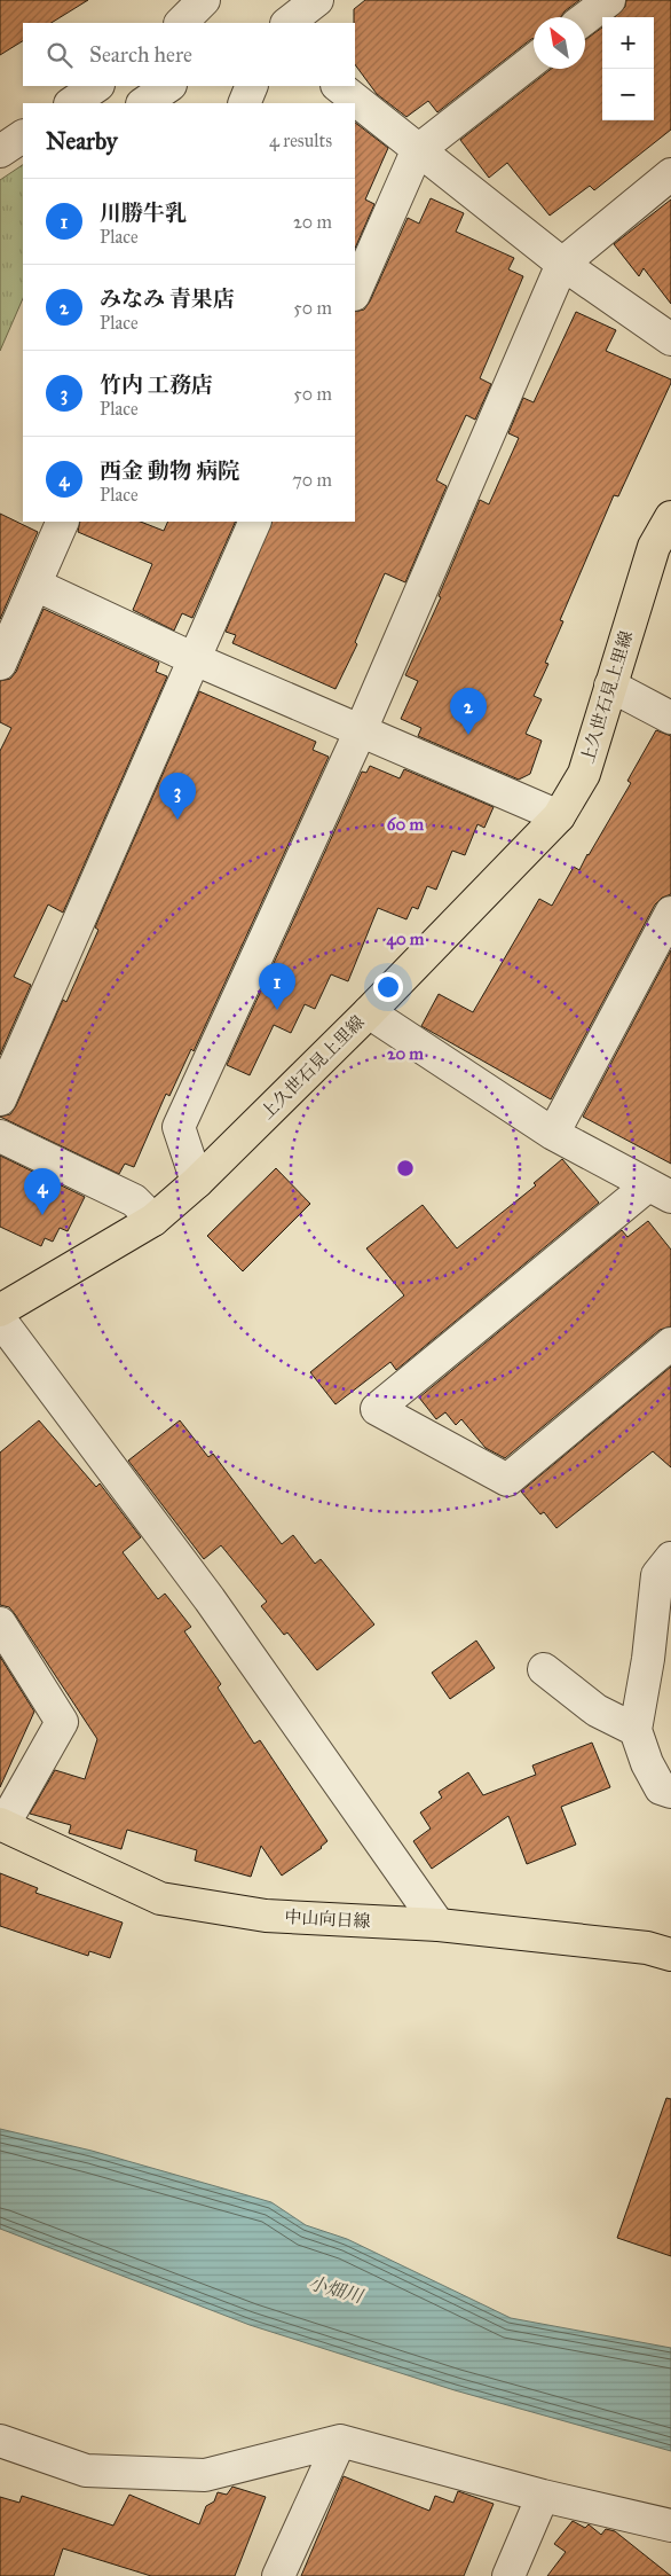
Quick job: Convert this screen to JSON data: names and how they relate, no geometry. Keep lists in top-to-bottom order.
{
  "streets": {
    "main road": ["上久世石見上里線", "中山向日線"]
  },
  "water": ["小畑川"],
  "north": "top left",
  "page": {
    "map_buttons": ["+", "−"],
    "search": "Search here",
    "heading": ["Nearby", "4 results"],
    "list": [
      {
        "mark": "1",
        "name": "川勝牛乳",
        "note": "Place",
        "value": "20 m"
      },
      {
        "mark": "2",
        "name": "みなみ 青果店",
        "note": "Place",
        "value": "50 m"
      },
      {
        "mark": "3",
        "name": "竹内 工務店",
        "note": "Place",
        "value": "50 m"
      },
      {
        "mark": "4",
        "name": "西金 動物 病院",
        "note": "Place",
        "value": "70 m"
      }
    ],
    "pins": [
      "2",
      "3",
      "1",
      "4"
    ]
  },
  "rings": ["60 m", "40 m", "20 m"]
}
